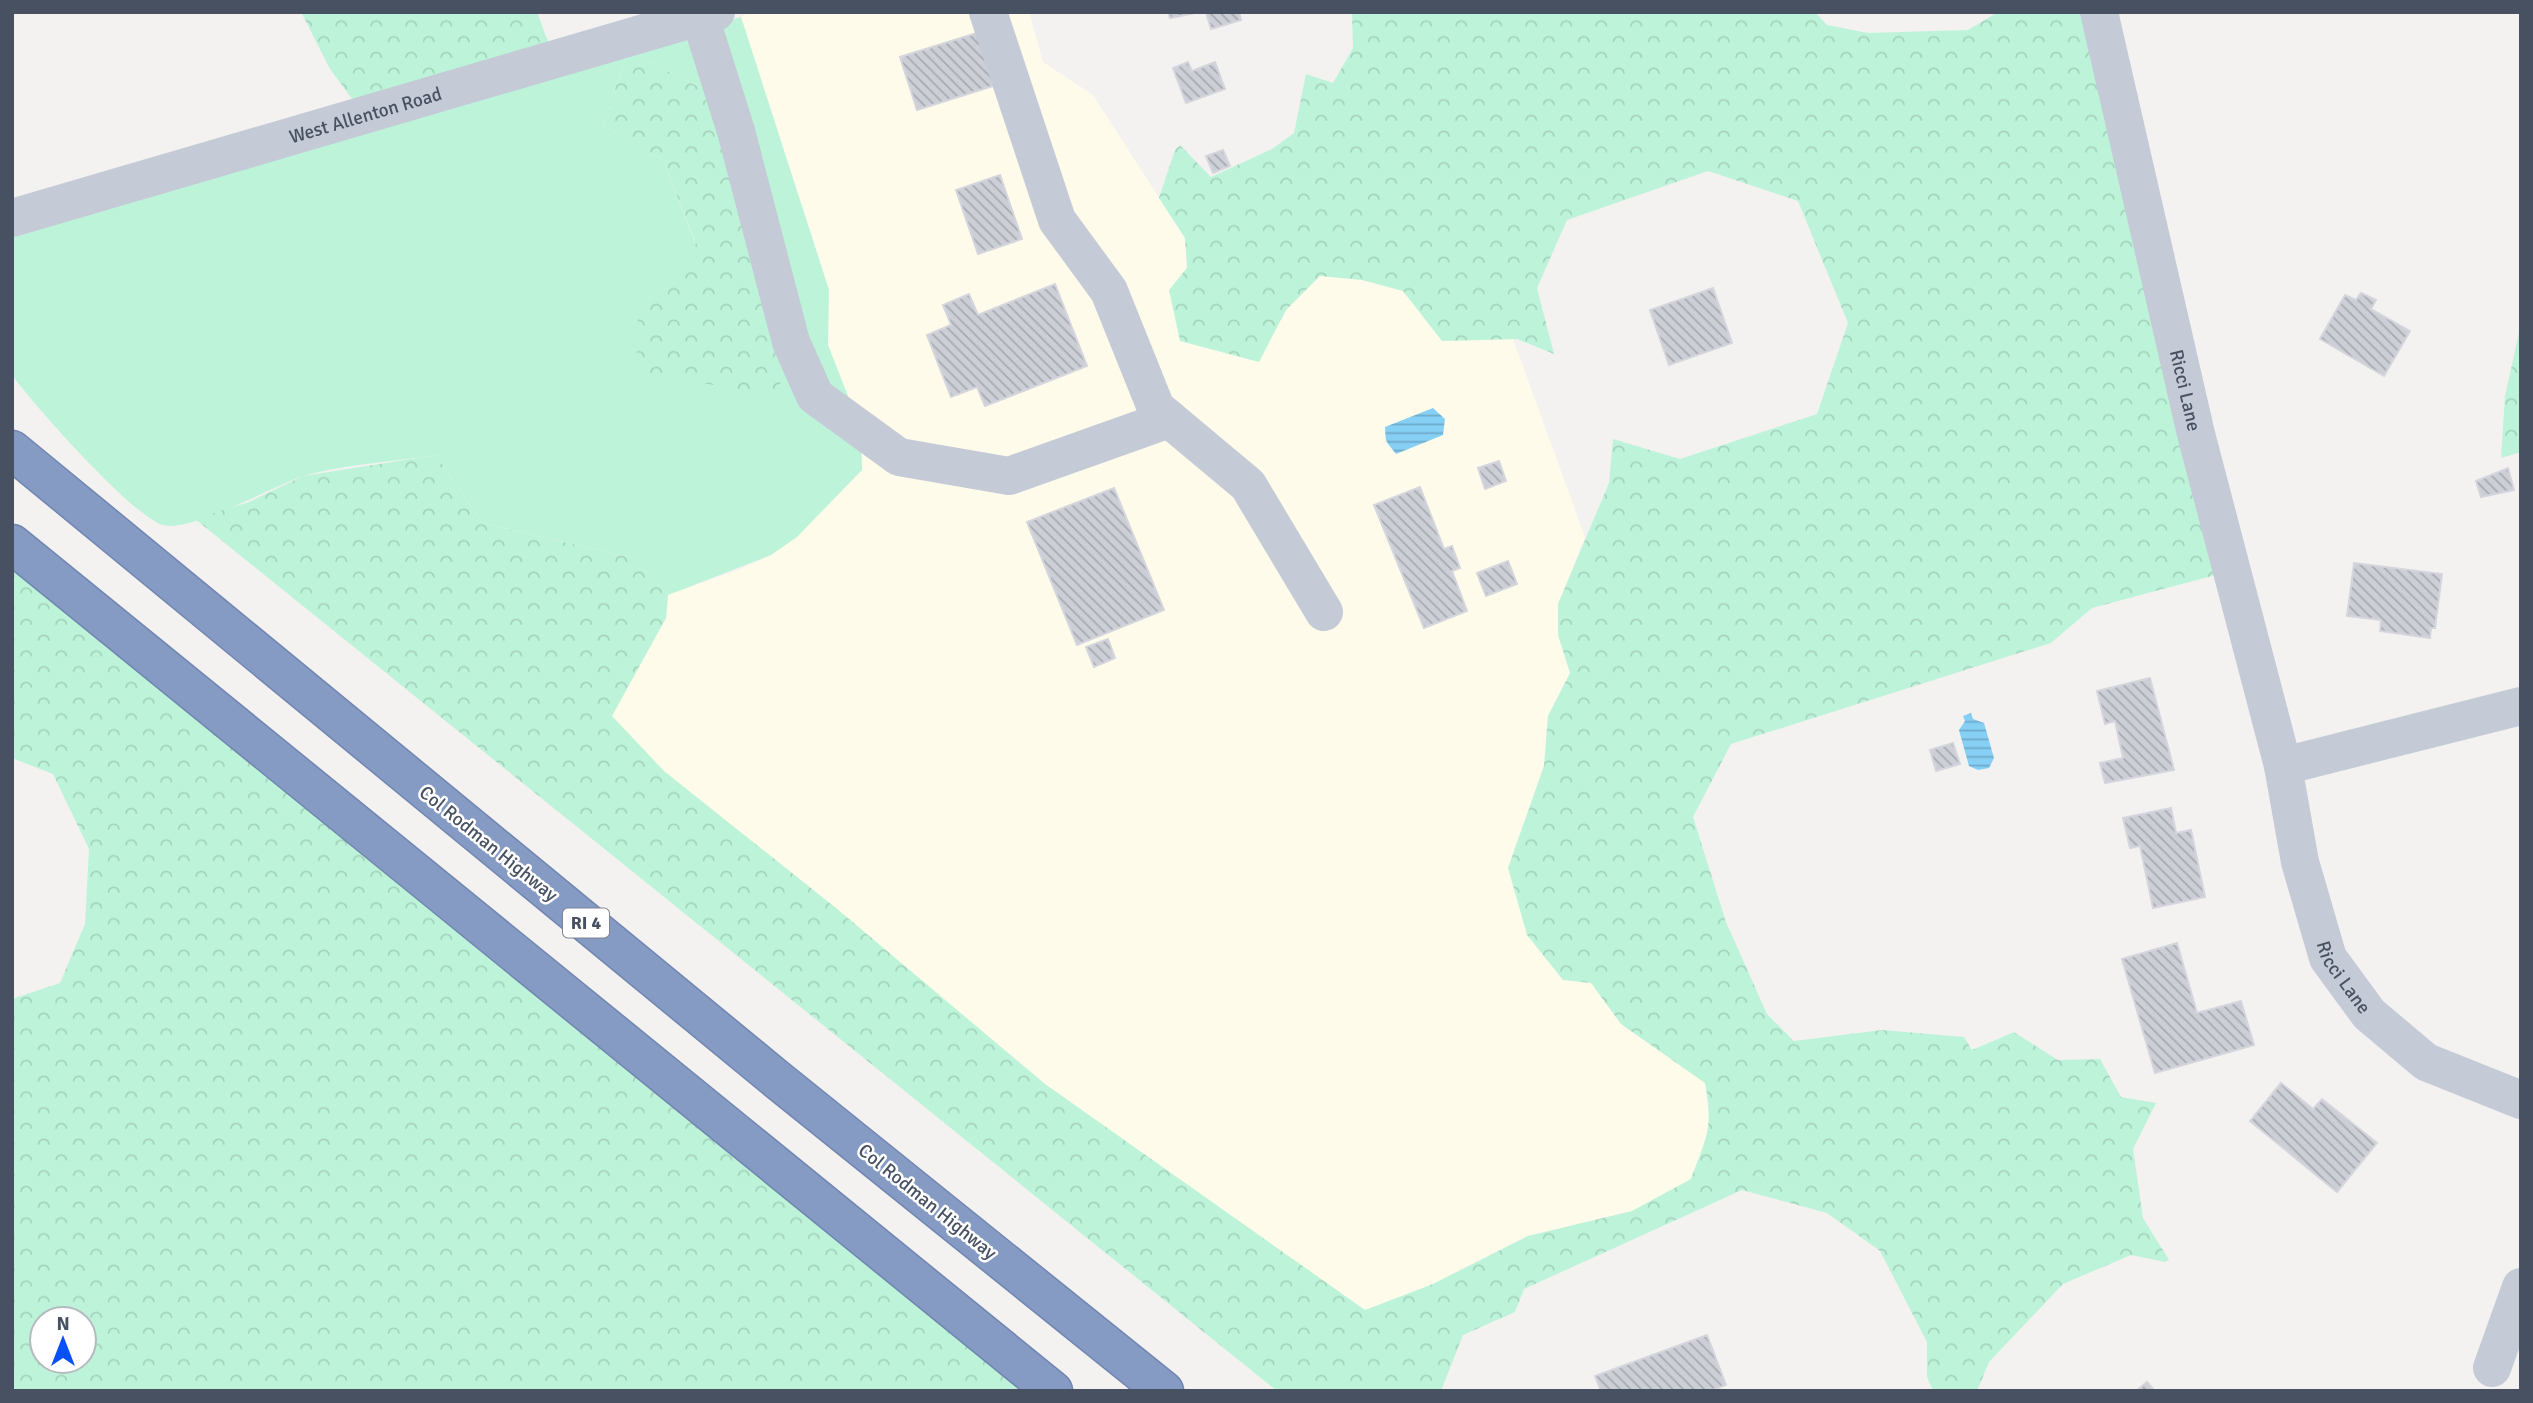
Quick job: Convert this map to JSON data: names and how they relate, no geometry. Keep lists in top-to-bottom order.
{
  "streets": {
    "highway": ["Col Rodman Highway", "RI 4"],
    "street": ["West Allenton Road", "Ricci Lane"]
  },
  "north": "top"
}
